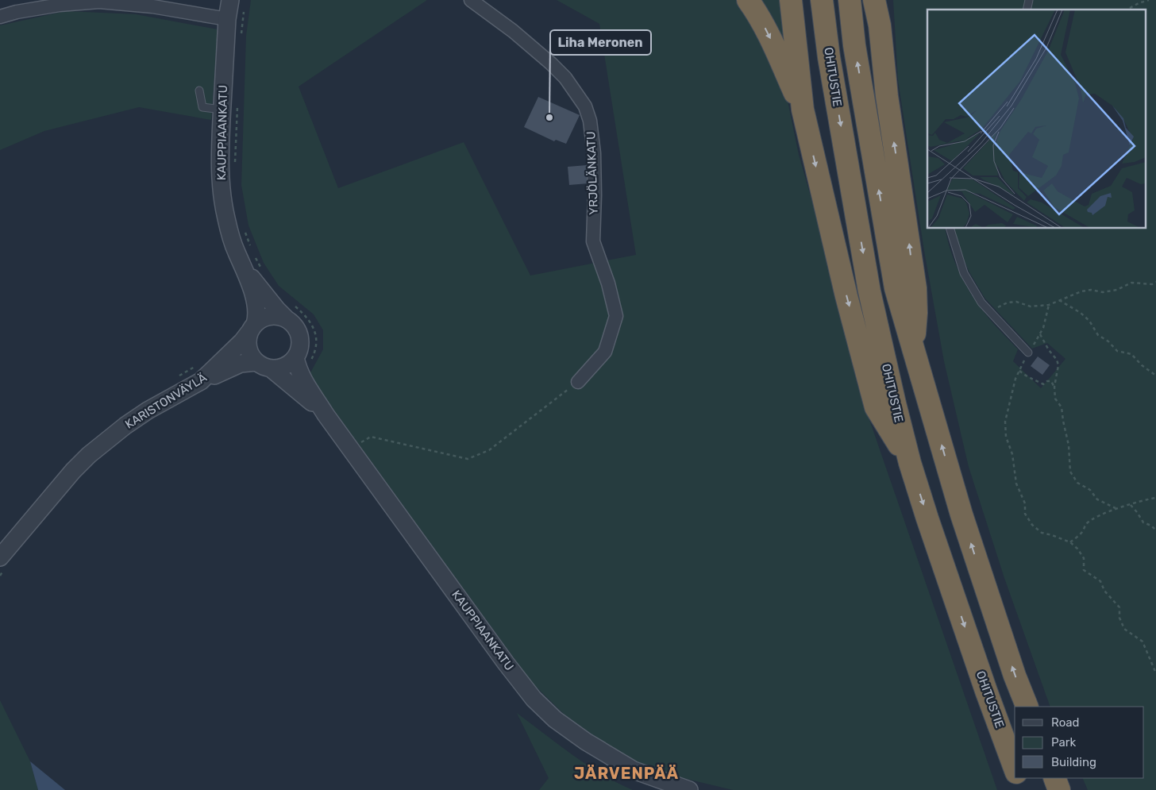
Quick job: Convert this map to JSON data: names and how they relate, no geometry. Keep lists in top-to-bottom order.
{
  "streets": {
    "highway": ["OHITUSTIE"],
    "street": ["KAUPPIAANKATU", "YRJÖLÄNKATU", "KARISTONVÄYLÄ"]
  },
  "crossings": [
    ["KAUPPIAANKATU", "KARISTONVÄYLÄ"]
  ],
  "districts": ["JÄRVENPÄÄ"],
  "places": ["Liha Meronen"],
  "legend": ["Road", "Park", "Building"]
}
